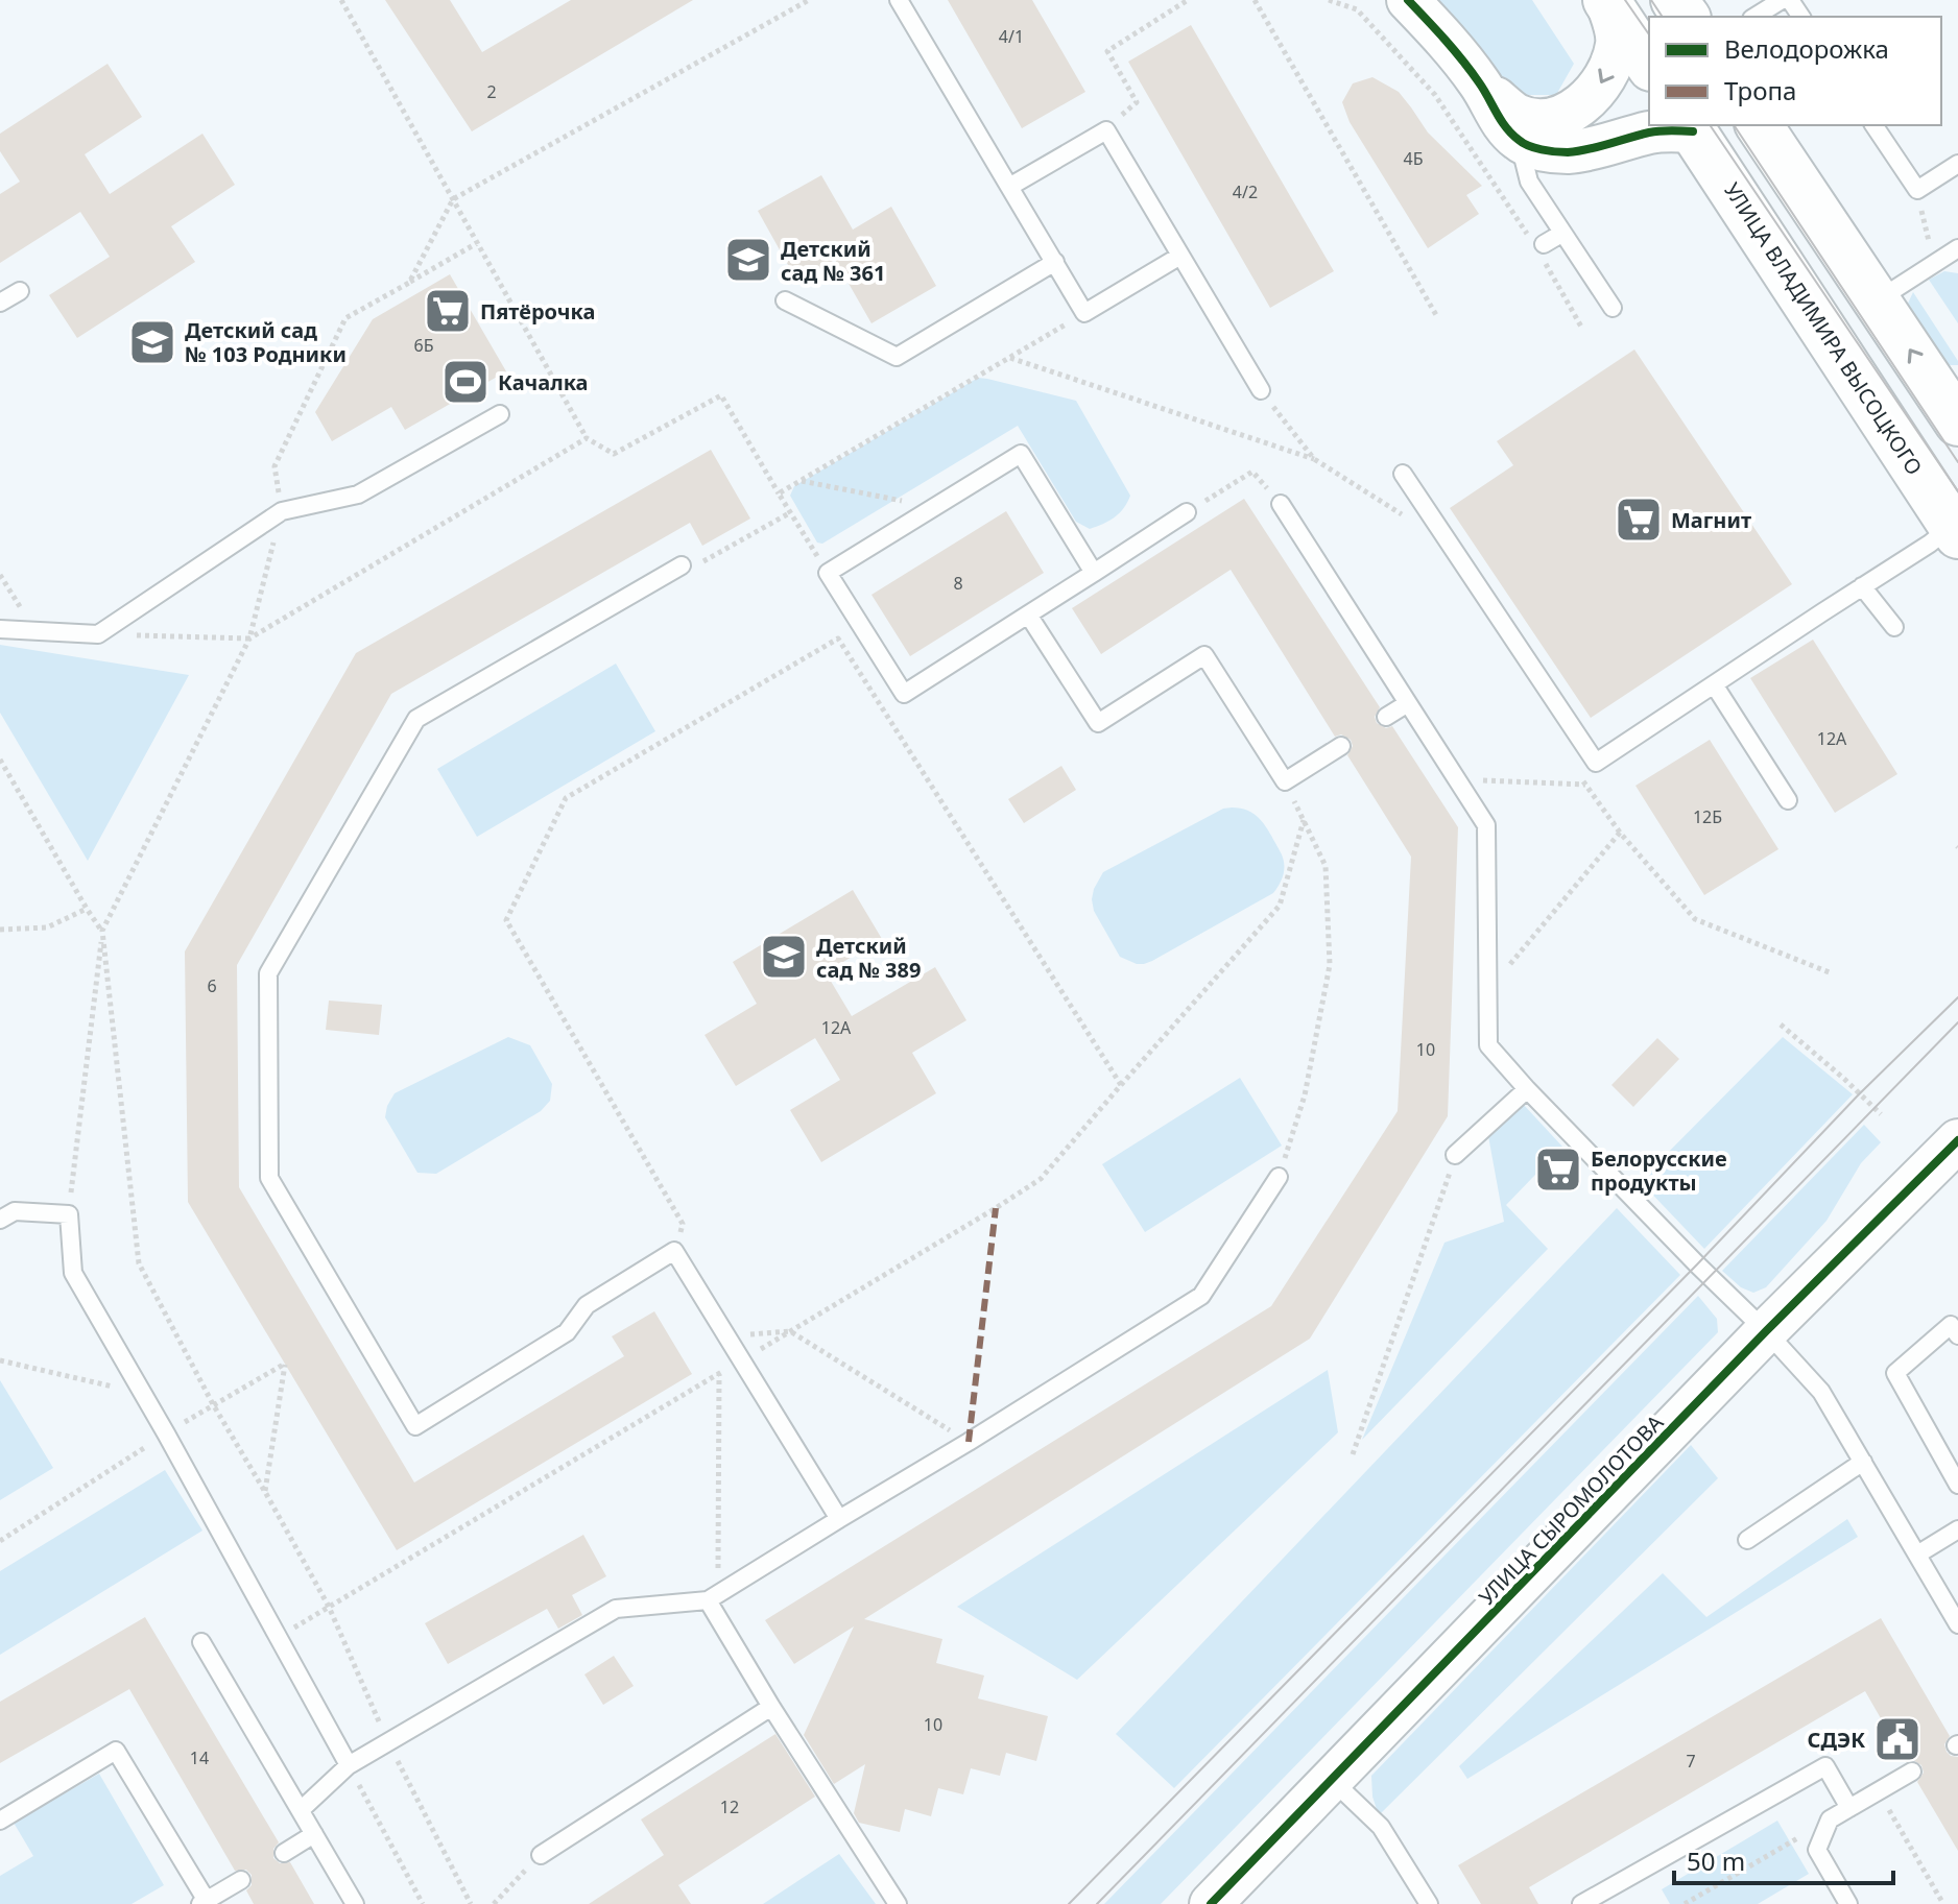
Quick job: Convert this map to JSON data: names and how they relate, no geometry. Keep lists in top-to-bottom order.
{
  "streets": {
    "main road": ["УЛИЦА ВЛАДИМИРА ВЫСОЦКОГО"],
    "street": ["УЛИЦА СЫРОМОЛОТОВА"]
  },
  "places": {
    "school or university": ["Детский сад № 361", "Детский сад № 103 Родники", "Детский сад № 389"],
    "supermarket": ["Пятёрочка", "Магнит", "Белорусские продукты"],
    "sports": ["Качалка"],
    "public building": ["СДЭК"]
  },
  "house_numbers": [
    "4/1",
    "2",
    "4Б",
    "4/2",
    "6Б",
    "8",
    "12А",
    "12Б",
    "6",
    "12А",
    "10",
    "10",
    "14",
    "7",
    "12"
  ],
  "legend": ["Велодорожка", "Тропа"],
  "scale_bar": "50 m"
}
